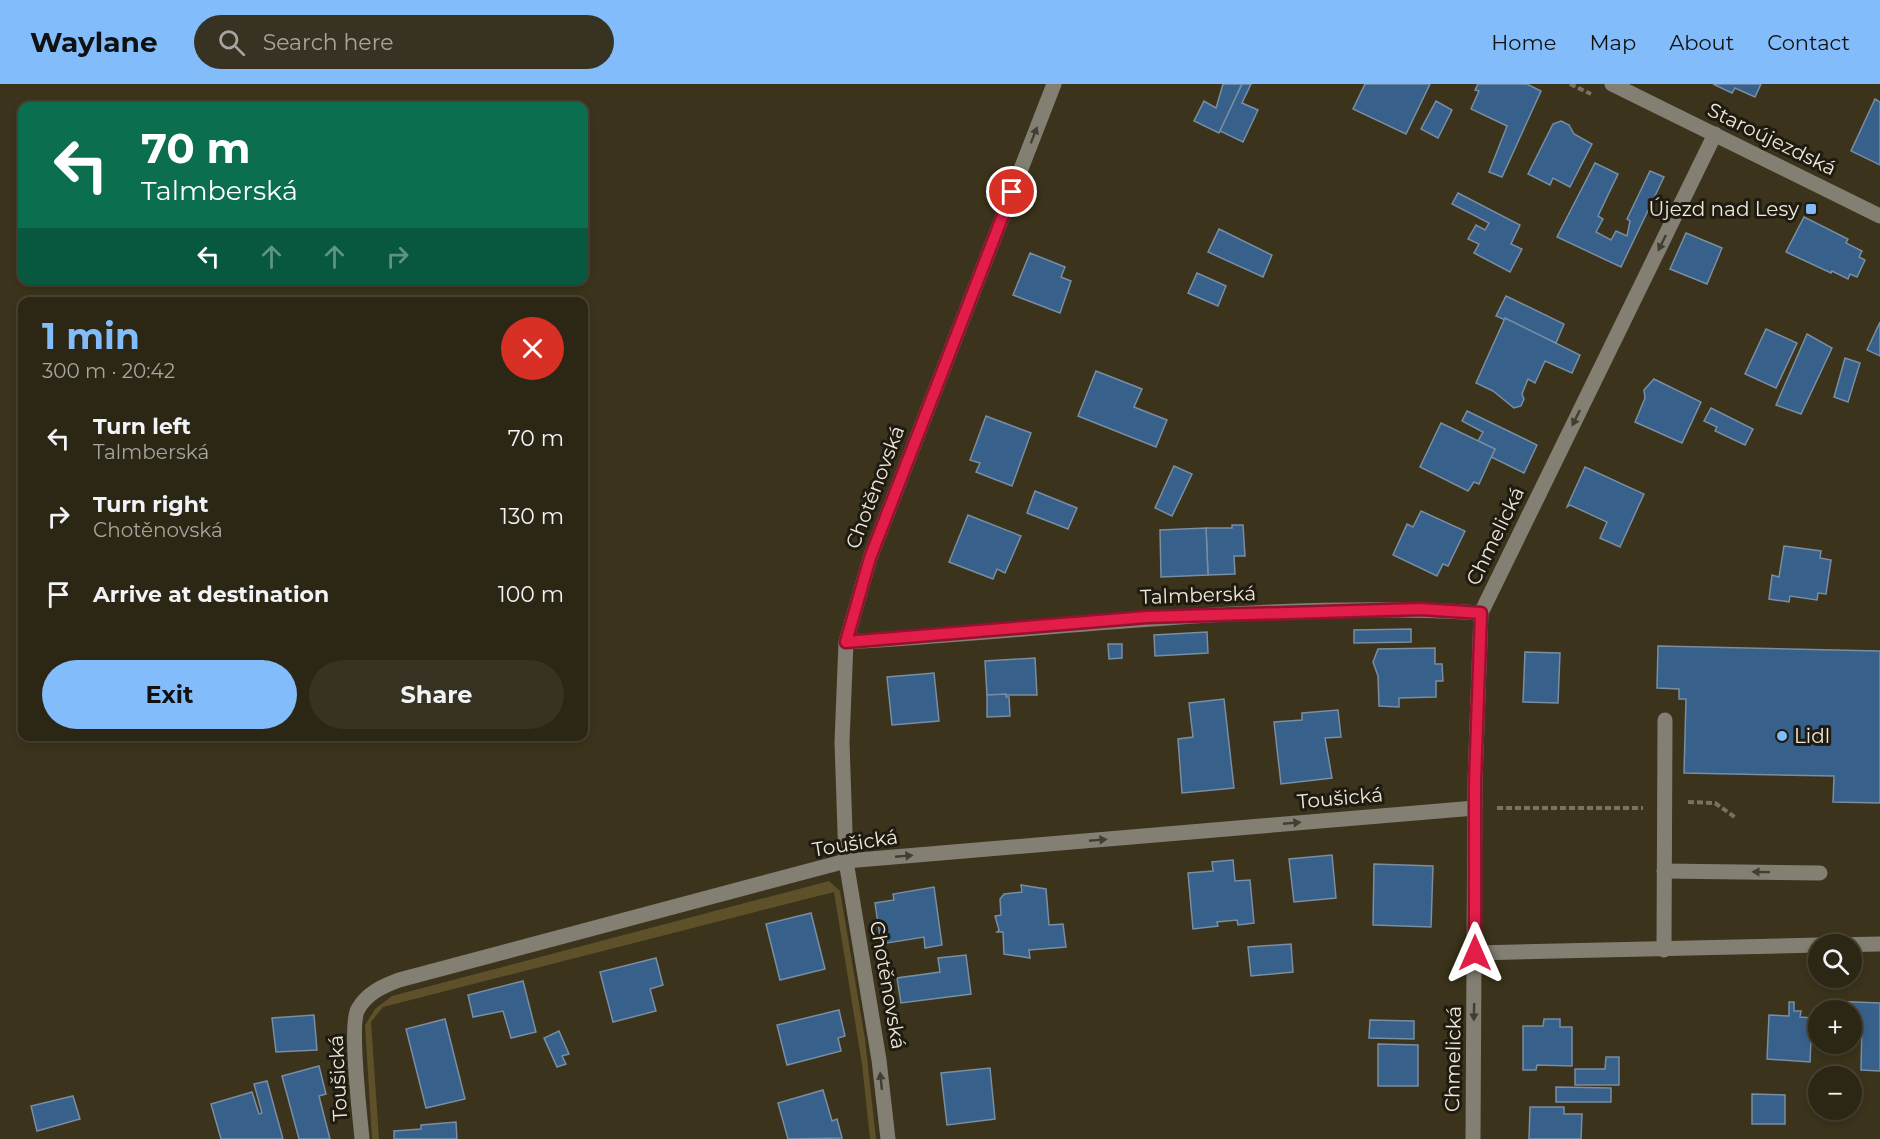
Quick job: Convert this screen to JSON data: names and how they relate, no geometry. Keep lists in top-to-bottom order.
{
  "streets": {
    "street": [
      "Staroújezdská",
      "Chotěnovská",
      "Chmelická",
      "Talmberská",
      "Toušická"
    ]
  },
  "crossings": [
    ["Staroújezdská", "Chmelická"],
    ["Chotěnovská", "Talmberská"],
    ["Chotěnovská", "Toušická"],
    ["Chmelická", "Talmberská"],
    ["Chmelická", "Toušická"]
  ],
  "one_way": ["Chotěnovská", "Chmelická", "Toušická"],
  "places": {
    "transit": ["Újezd nad Lesy"],
    "other": ["Lidl"]
  },
  "page": {
    "header": "Waylane",
    "search": "Search here",
    "nav": [
      "Home",
      "Map",
      "About",
      "Contact"
    ],
    "turn": ["70 m", "Talmberská"],
    "heading": ["1 min", "300 m · 20:42"],
    "list": [
      {
        "name": "Turn left",
        "note": "Talmberská",
        "value": "70 m"
      },
      {
        "name": "Turn right",
        "note": "Chotěnovská",
        "value": "130 m"
      },
      {
        "name": "Arrive at destination",
        "value": "100 m"
      }
    ],
    "buttons": ["Exit", "Share"],
    "map_buttons": ["+", "−"]
  }
}
